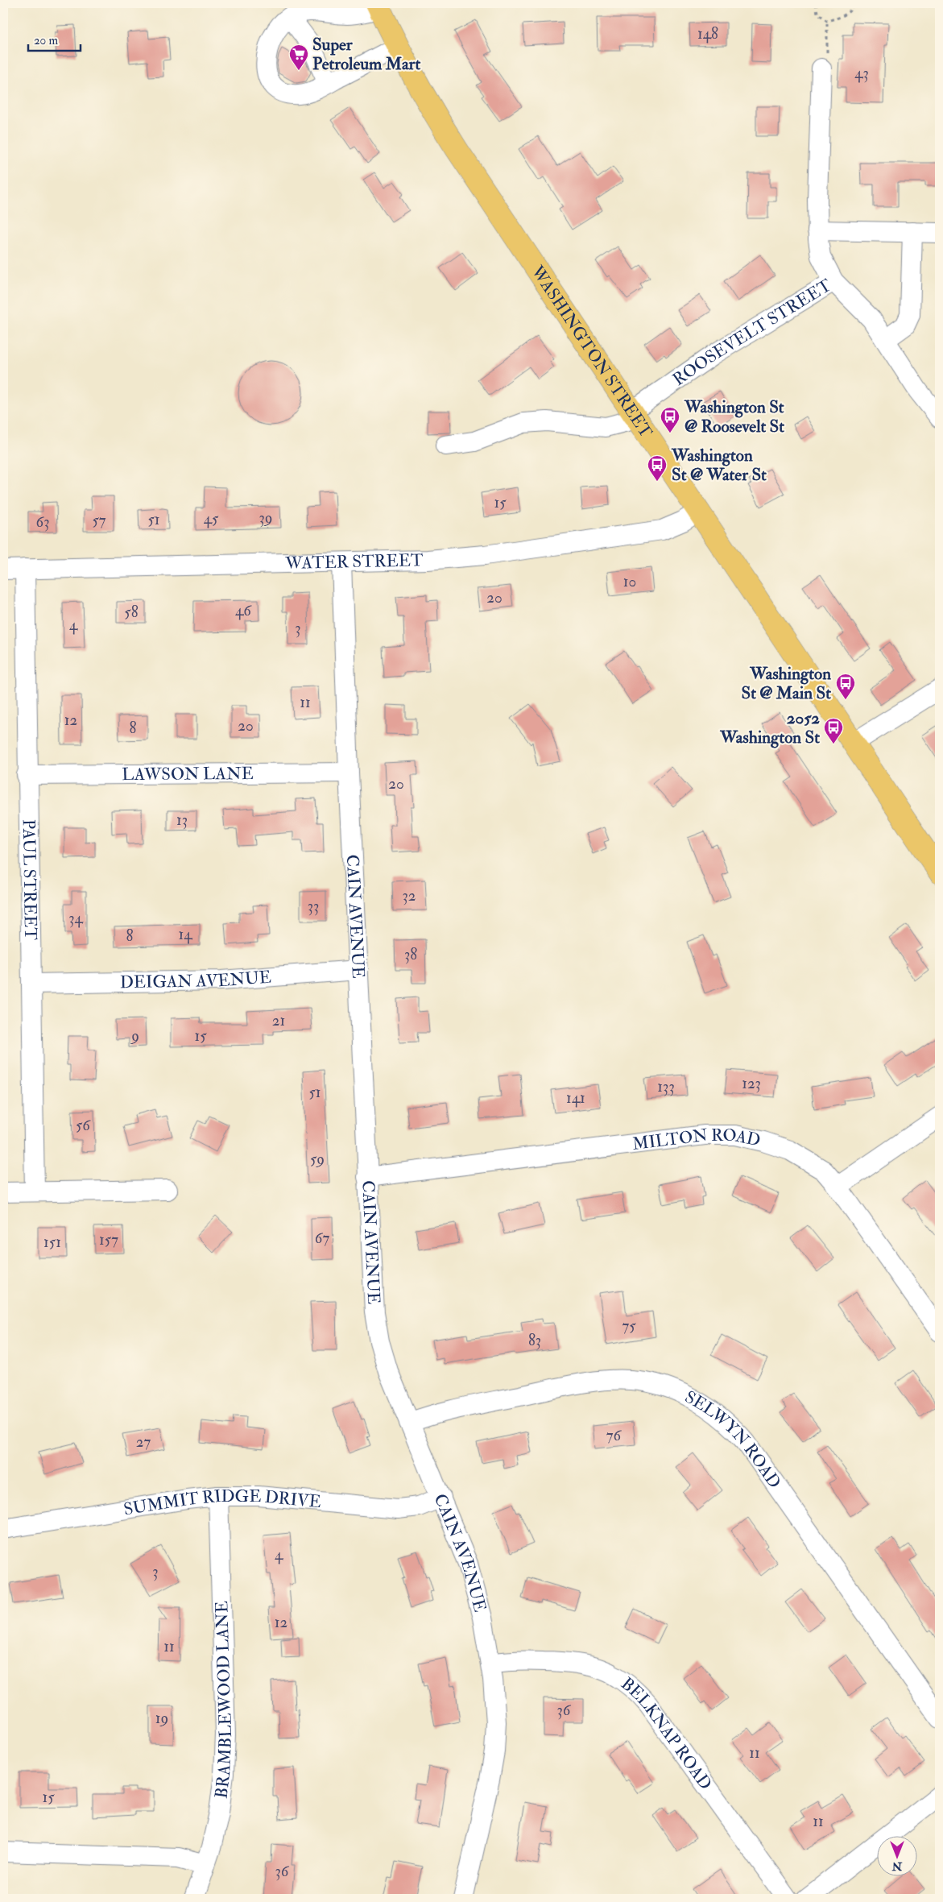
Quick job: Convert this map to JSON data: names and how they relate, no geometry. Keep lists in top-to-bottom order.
{
  "streets": {
    "main road": ["WASHINGTON STREET"],
    "street": [
      "ROOSEVELT STREET",
      "WATER STREET",
      "LAWSON LANE",
      "PAUL STREET",
      "CAIN AVENUE",
      "DEIGAN AVENUE",
      "MILTON ROAD",
      "SELWYN ROAD",
      "SUMMIT RIDGE DRIVE",
      "BRAMBLEWOOD LANE",
      "BELKNAP ROAD"
    ]
  },
  "crossings": [
    ["ROOSEVELT STREET", "WASHINGTON STREET"],
    ["WASHINGTON STREET", "WATER STREET"],
    ["WATER STREET", "PAUL STREET"],
    ["WATER STREET", "CAIN AVENUE"],
    ["LAWSON LANE", "PAUL STREET"],
    ["LAWSON LANE", "CAIN AVENUE"],
    ["PAUL STREET", "DEIGAN AVENUE"],
    ["CAIN AVENUE", "DEIGAN AVENUE"],
    ["CAIN AVENUE", "MILTON ROAD"],
    ["CAIN AVENUE", "SELWYN ROAD"],
    ["CAIN AVENUE", "SUMMIT RIDGE DRIVE"],
    ["CAIN AVENUE", "BELKNAP ROAD"],
    ["SUMMIT RIDGE DRIVE", "BRAMBLEWOOD LANE"]
  ],
  "places": {
    "supermarket": ["Super Petroleum Mart"],
    "bus stop": [
      "Washington St @ Roosevelt St",
      "Washington St @ Water St",
      "Washington St @ Main St",
      "2052 Washington St"
    ]
  },
  "house_numbers": [
    "148",
    "43",
    "15",
    "39",
    "45",
    "51",
    "57",
    "63",
    "10",
    "20",
    "46",
    "58",
    "4",
    "3",
    "11",
    "12",
    "20",
    "8",
    "20",
    "13",
    "32",
    "33",
    "34",
    "14",
    "8",
    "38",
    "21",
    "9",
    "15",
    "123",
    "133",
    "51",
    "141",
    "56",
    "59",
    "67",
    "157",
    "151",
    "75",
    "83",
    "76",
    "27",
    "4",
    "3",
    "12",
    "11",
    "36",
    "19",
    "11",
    "15",
    "11",
    "36"
  ],
  "scale_bar": "20 m",
  "north": "bottom"
}
